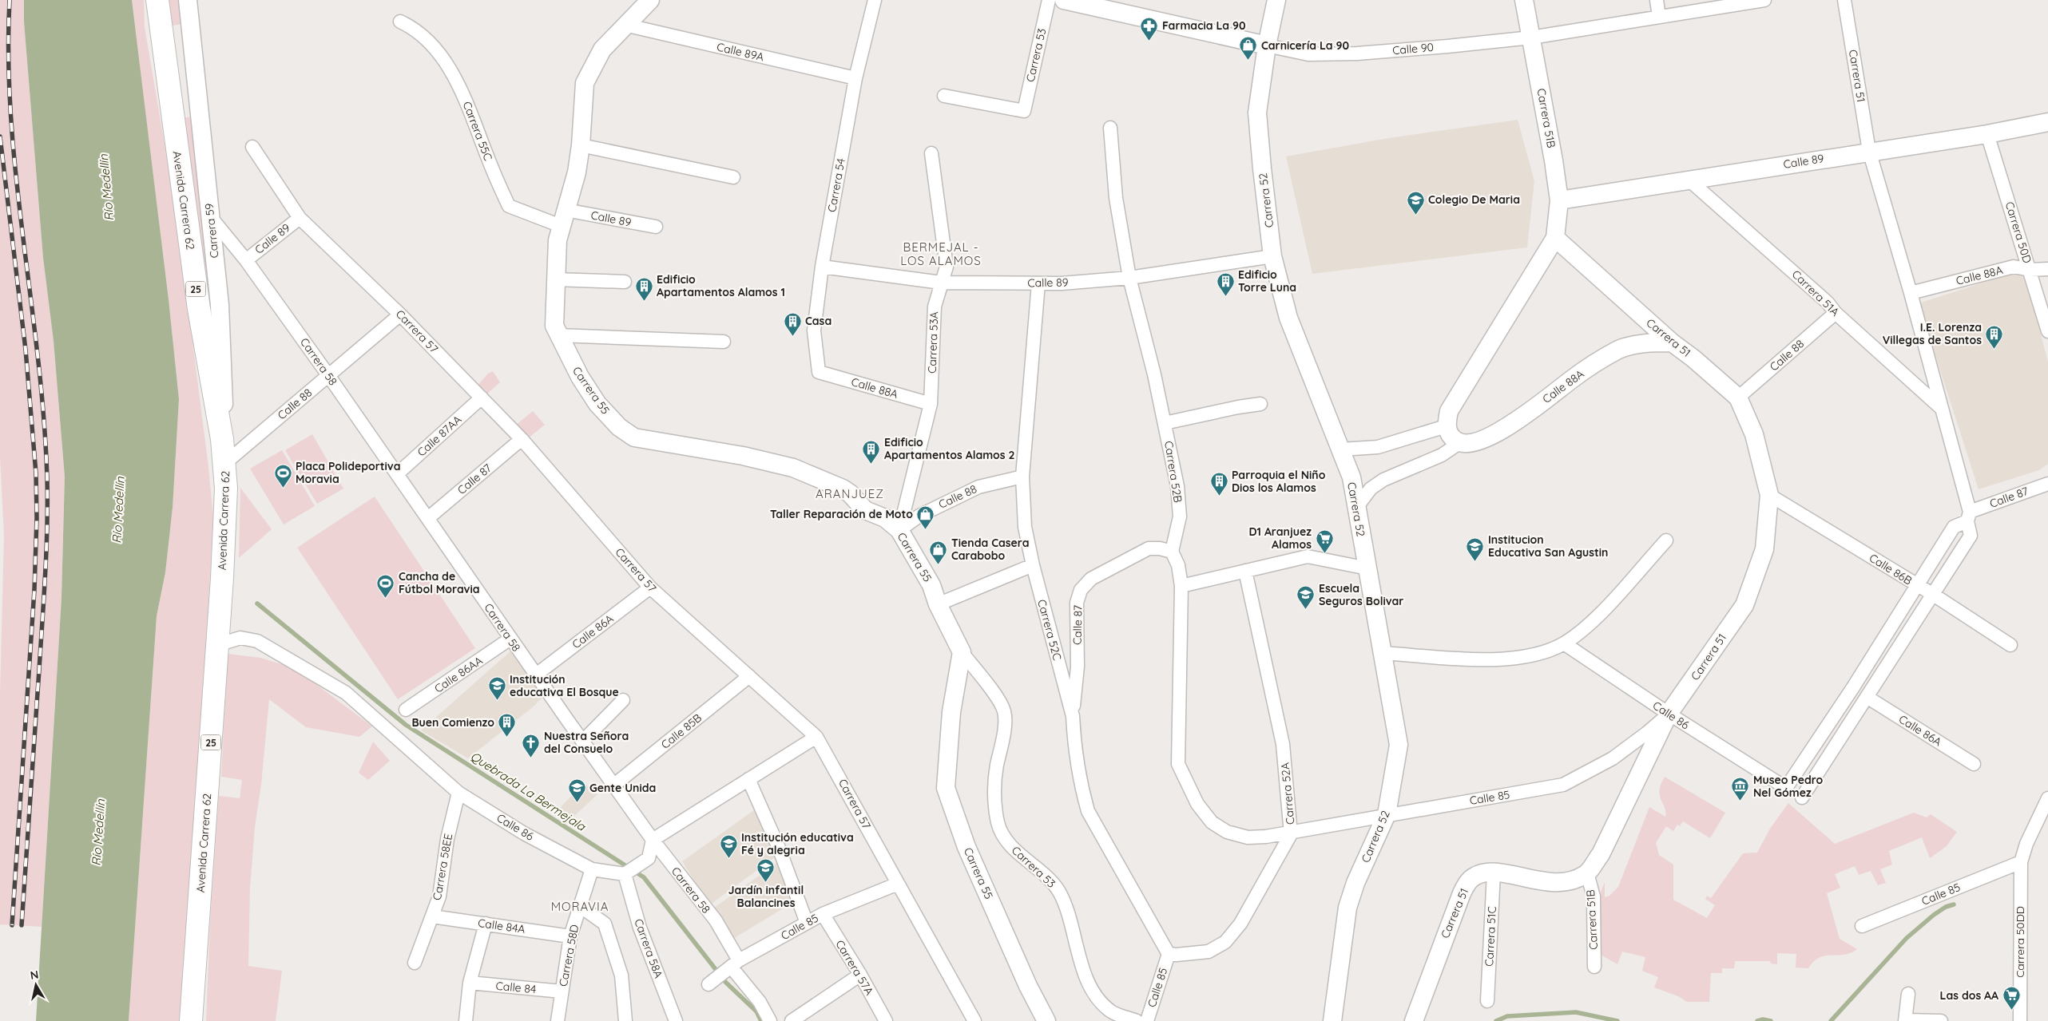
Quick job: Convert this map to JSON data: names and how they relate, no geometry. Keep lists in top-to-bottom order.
{
  "streets": {
    "highway": ["Avenida Carrera 62", "25"],
    "street": [
      "Calle 90",
      "Calle 89A",
      "Carrera 53",
      "Carrera 51",
      "Carrera 51B",
      "Carrera 55C",
      "Calle 89",
      "Carrera 54",
      "Carrera 52",
      "Carrera 59",
      "Carrera 50D",
      "Calle 88A",
      "Carrera 51A",
      "Carrera 57",
      "Carrera 53A",
      "Calle 88",
      "Carrera 58",
      "Carrera 55",
      "Calle 87AA",
      "Carrera 52B",
      "Calle 87",
      "Calle 86B",
      "Carrera 52C",
      "Calle 86A",
      "Calle 86AA",
      "Calle 86",
      "Calle 85B",
      "Carrera 52A",
      "Calle 85",
      "Carrera 58EE",
      "Calle 84A",
      "Carrera 51C",
      "Carrera 50DD",
      "Carrera 58A",
      "Carrera 58D",
      "Carrera 57A",
      "Calle 84"
    ]
  },
  "crossings": [
    ["Calle 90", "Carrera 51B"],
    ["Calle 90", "Carrera 52"],
    ["Calle 89A", "Carrera 54"],
    ["Calle 89A", "Carrera 55"],
    ["Carrera 53", "Carrera 55"],
    ["Carrera 51", "Carrera 51B"],
    ["Carrera 51", "Calle 89"],
    ["Carrera 51", "Calle 88A"],
    ["Carrera 51", "Carrera 51A"],
    ["Carrera 51", "Calle 88"],
    ["Carrera 51", "Calle 87"],
    ["Carrera 51", "Calle 86B"],
    ["Carrera 51", "Calle 86A"],
    ["Carrera 51", "Calle 86"],
    ["Carrera 51", "Calle 85"],
    ["Carrera 51", "Carrera 51C"],
    ["Carrera 51B", "Calle 89"],
    ["Carrera 55C", "Calle 89"],
    ["Carrera 55C", "Carrera 55"],
    ["Calle 89", "Carrera 54"],
    ["Calle 89", "Carrera 52"],
    ["Calle 89", "Carrera 50D"],
    ["Calle 89", "Carrera 51A"],
    ["Calle 89", "Carrera 57"],
    ["Calle 89", "Carrera 53A"],
    ["Calle 89", "Carrera 58"],
    ["Calle 89", "Carrera 55"],
    ["Calle 89", "Carrera 52B"],
    ["Calle 89", "Carrera 52C"],
    ["Carrera 54", "Calle 88A"],
    ["Avenida Carrera 62", "Carrera 59"],
    ["Avenida Carrera 62", "Calle 88"],
    ["Avenida Carrera 62", "Calle 86"],
    ["Carrera 52", "Calle 88A"],
    ["Carrera 52", "Calle 85"],
    ["Carrera 59", "Calle 88"],
    ["Carrera 59", "Carrera 58"],
    ["Carrera 50D", "Calle 88A"],
    ["Calle 88A", "Carrera 53A"],
    ["Carrera 51A", "Calle 88"],
    ["Carrera 57", "Calle 88"],
    ["Carrera 57", "Calle 87AA"],
    ["Carrera 57", "Calle 87"],
    ["Carrera 57", "Calle 86A"],
    ["Carrera 57", "Calle 85B"],
    ["Carrera 57", "Calle 85"],
    ["Carrera 53A", "Calle 88"],
    ["Carrera 53A", "Carrera 55"],
    ["Calle 88", "Carrera 58"],
    ["Calle 88", "Carrera 55"],
    ["Calle 88", "Carrera 52C"],
    ["Carrera 58", "Calle 87AA"],
    ["Carrera 58", "Calle 87"],
    ["Carrera 58", "Calle 86A"],
    ["Carrera 58", "Calle 86AA"],
    ["Carrera 58", "Calle 85B"],
    ["Carrera 58", "Calle 85"],
    ["Carrera 52B", "Calle 87"],
    ["Calle 87", "Carrera 52C"],
    ["Calle 86B", "Calle 86"],
    ["Carrera 52C", "Carrera 52A"],
    ["Carrera 52C", "Calle 85"],
    ["Calle 86", "Calle 85"],
    ["Calle 86", "Carrera 58EE"],
    ["Calle 86", "Carrera 58A"],
    ["Calle 86", "Carrera 58D"],
    ["Carrera 52A", "Calle 85"],
    ["Calle 85", "Carrera 50DD"],
    ["Calle 85", "Carrera 57A"],
    ["Carrera 58EE", "Calle 84A"],
    ["Calle 84A", "Carrera 58D"],
    ["Carrera 58D", "Calle 84"]
  ],
  "districts": ["BERMEJAL - LOS ALAMOS", "ARANJUEZ", "MORAVIA"],
  "water": ["Río Medellín", "Quebrada La Bermejala"],
  "places": {
    "pharmacy": ["Farmacia La 90"],
    "shop": ["Carnicería La 90", "Taller Reparación de Moto", "Tienda Casera Carabobo"],
    "school or university": [
      "Colegio De Maria",
      "Institucion Educativa San Agustin",
      "Escuela Seguros Bolivar",
      "Institución educativa El Bosque",
      "Gente Unida",
      "Institución educativa Fé y alegria",
      "Jardín infantil Balancines"
    ],
    "building": [
      "Edificio Torre Luna",
      "Edificio Apartamentos Alamos 1",
      "Casa",
      "I.E. Lorenza Villegas de Santos",
      "Edificio Apartamentos Alamos 2",
      "Parroquia el Niño Dios los Alamos",
      "Buen Comienzo"
    ],
    "sports": ["Placa Polideportiva Moravia", "Cancha de Fútbol Moravia"],
    "supermarket": ["D1 Aranjuez Alamos", "Las dos AA"],
    "church": ["Nuestra Señora del Consuelo"],
    "museum": ["Museo Pedro Nel Gómez"]
  },
  "north": "top"
}
